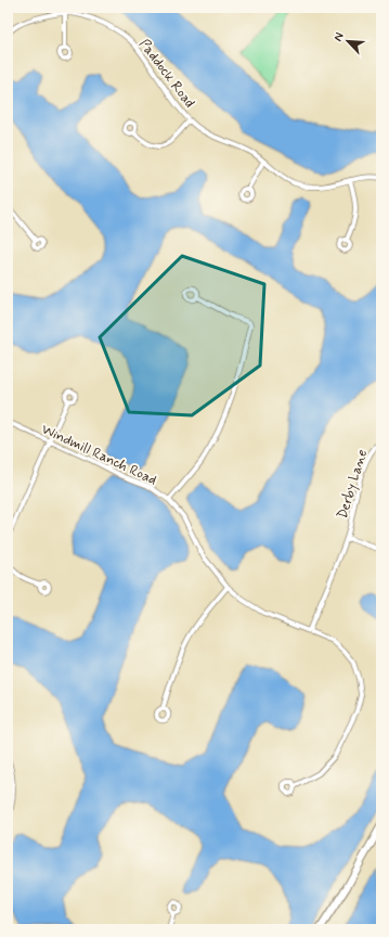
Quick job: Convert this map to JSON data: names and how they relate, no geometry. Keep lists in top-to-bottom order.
{
  "streets": {
    "street": ["Paddock Road", "Windmill Ranch Road", "Derby Lane"]
  },
  "crossings": [
    ["Windmill Ranch Road", "Derby Lane"]
  ],
  "north": "top left"
}
